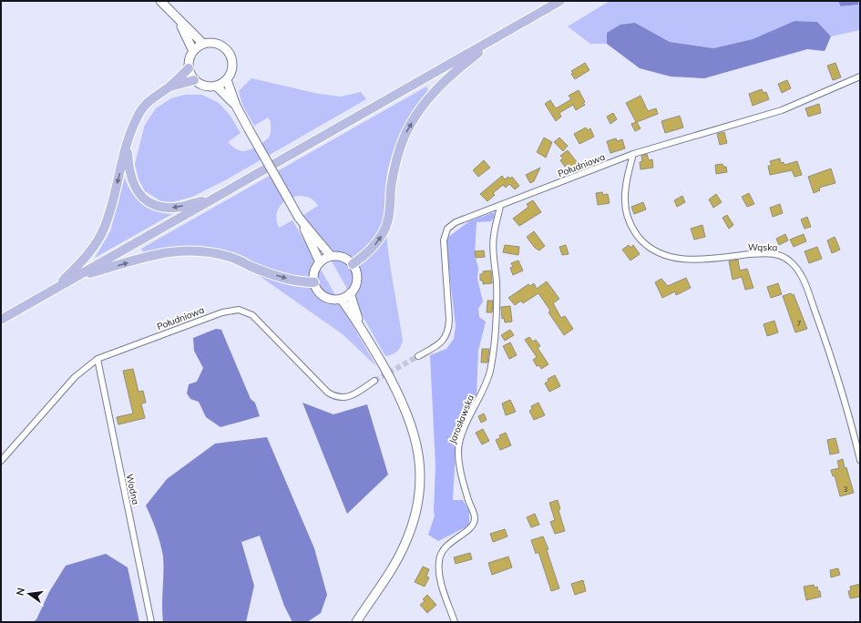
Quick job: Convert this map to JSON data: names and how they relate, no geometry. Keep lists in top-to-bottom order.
{
  "streets": {
    "street": [
      "Południowa",
      "Wąska",
      "Jarosławska",
      "Wodna"
    ]
  },
  "crossings": [
    ["Południowa", "Wąska"],
    ["Południowa", "Jarosławska"],
    ["Południowa", "Wodna"]
  ],
  "house_numbers": ["7", "3"],
  "north": "left"
}
